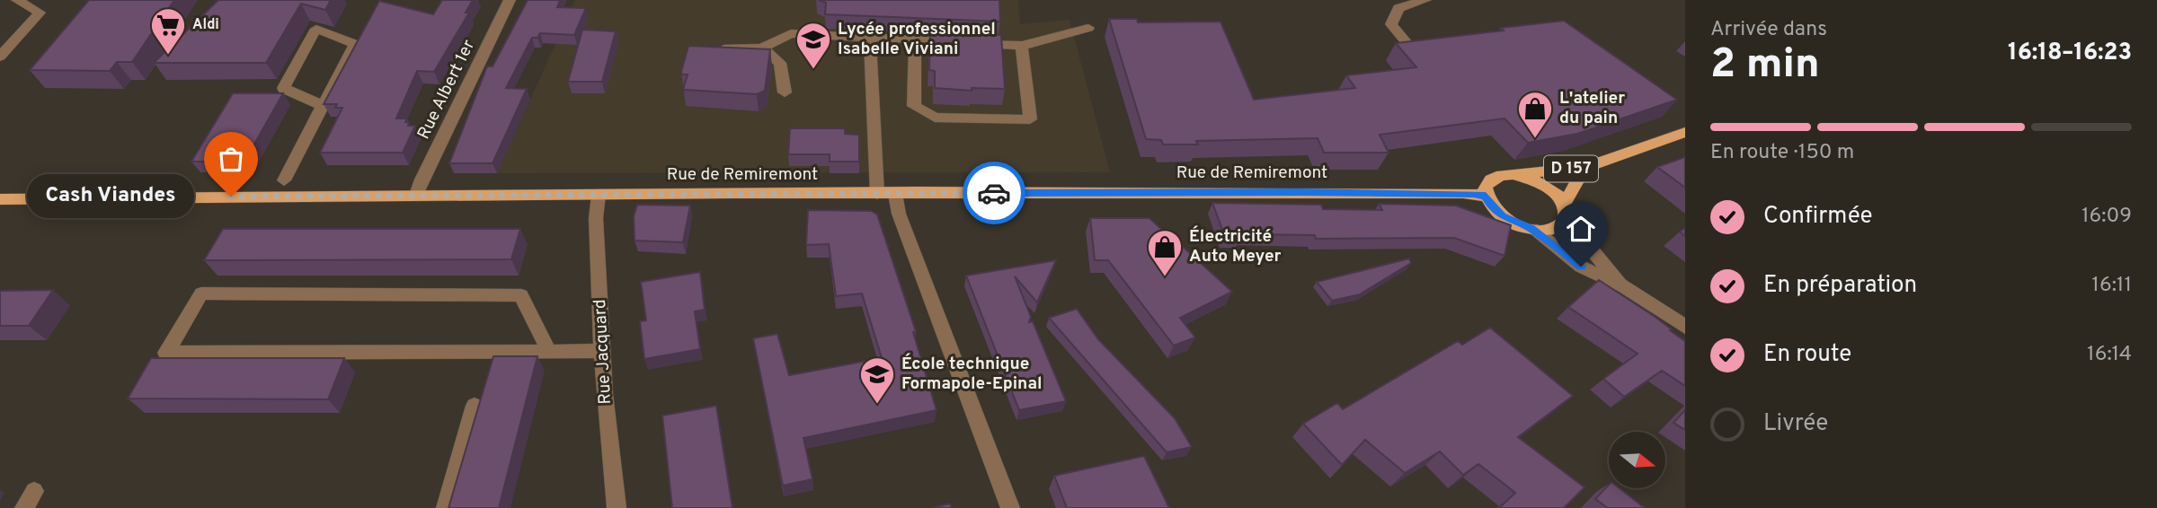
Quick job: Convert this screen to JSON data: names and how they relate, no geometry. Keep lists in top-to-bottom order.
{
  "streets": {
    "main road": ["D 157", "Rue de Remiremont"],
    "street": ["Rue Albert 1er", "Rue Jacquard"]
  },
  "crossings": [
    ["Rue Albert 1er", "Rue de Remiremont"],
    ["Rue de Remiremont", "Rue Jacquard"]
  ],
  "places": {
    "supermarket": ["Aldi"],
    "school or university": ["Lycée professionnel Isabelle Viviani", "École technique Formapole-Epinal"],
    "shop": ["L'atelier du pain", "Électricité Auto Meyer"],
    "other": ["Cash Viandes"]
  },
  "north": "right",
  "page": {
    "heading": ["2 min", "Arrivée dans", "16:18–16:23"],
    "bar": "En route · 150 m",
    "bubble": "Cash Viandes",
    "list": [
      ["Confirmée", "16:09"],
      ["En préparation", "16:11"],
      ["En route", "16:14"],
      "Livrée"
    ]
  }
}
